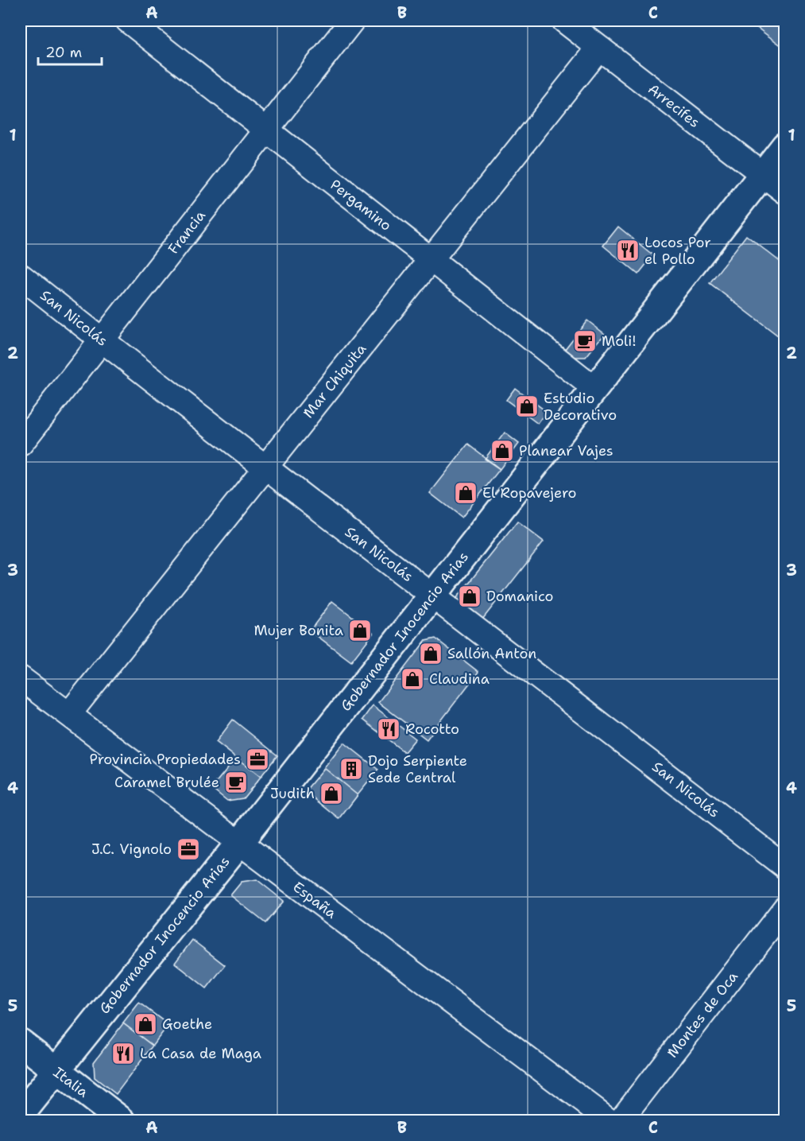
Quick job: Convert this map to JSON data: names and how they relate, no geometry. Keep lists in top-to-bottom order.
{
  "streets": {
    "street": [
      "Arrecifes",
      "Pergamino",
      "Francia",
      "San Nicolás",
      "Mar Chiquita",
      "Gobernador Inocencio Arias",
      "España",
      "Montes de Oca",
      "Italia"
    ]
  },
  "crossings": [
    ["Arrecifes", "Mar Chiquita"],
    ["Arrecifes", "Gobernador Inocencio Arias"],
    ["Pergamino", "Francia"],
    ["Pergamino", "Mar Chiquita"],
    ["Pergamino", "Gobernador Inocencio Arias"],
    ["Francia", "San Nicolás"],
    ["San Nicolás", "Mar Chiquita"],
    ["San Nicolás", "Gobernador Inocencio Arias"],
    ["Mar Chiquita", "España"],
    ["Gobernador Inocencio Arias", "España"],
    ["Gobernador Inocencio Arias", "Italia"]
  ],
  "places": {
    "restaurant": ["Locos Por el Pollo", "Rocotto", "La Casa de Maga"],
    "cafe": ["Moli!", "Caramel Brulée"],
    "shop": [
      "Estudio Decorativo",
      "Planear Vajes",
      "El Ropavejero",
      "Domanico",
      "Mujer Bonita",
      "Sallón Anton",
      "Claudina",
      "Judith",
      "Goethe"
    ],
    "office": ["Provincia Propiedades", "J.C. Vignolo"],
    "building": ["Dojo Serpiente Sede Central"]
  },
  "scale_bar": "20 m",
  "grid": {
    "columns": ["A", "B", "C"],
    "rows": [
      "1",
      "2",
      "3",
      "4",
      "5"
    ]
  }
}
